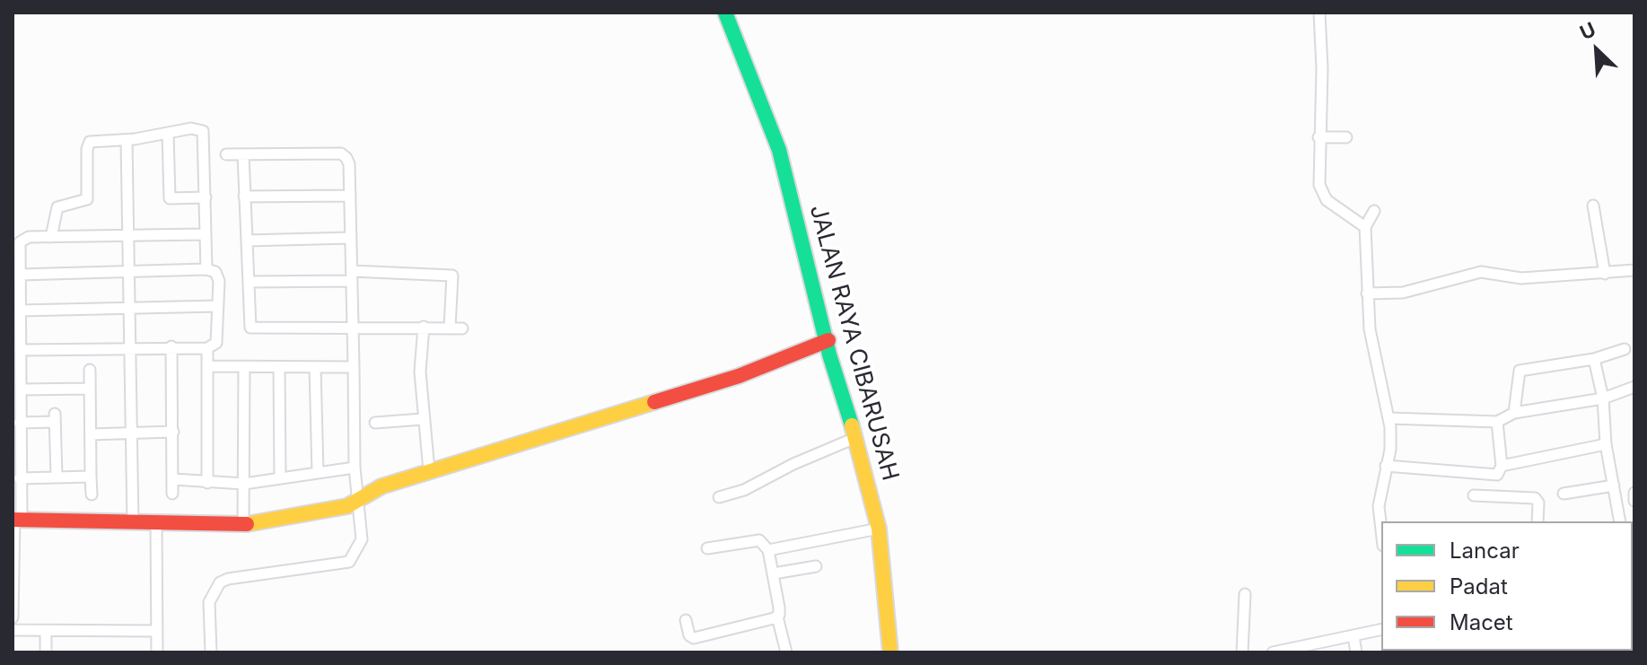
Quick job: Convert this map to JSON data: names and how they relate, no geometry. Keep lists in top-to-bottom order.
{
  "streets": {
    "main road": ["JALAN RAYA CIBARUSAH"]
  },
  "legend": ["Lancar", "Padat", "Macet"],
  "north": "top left"
}
